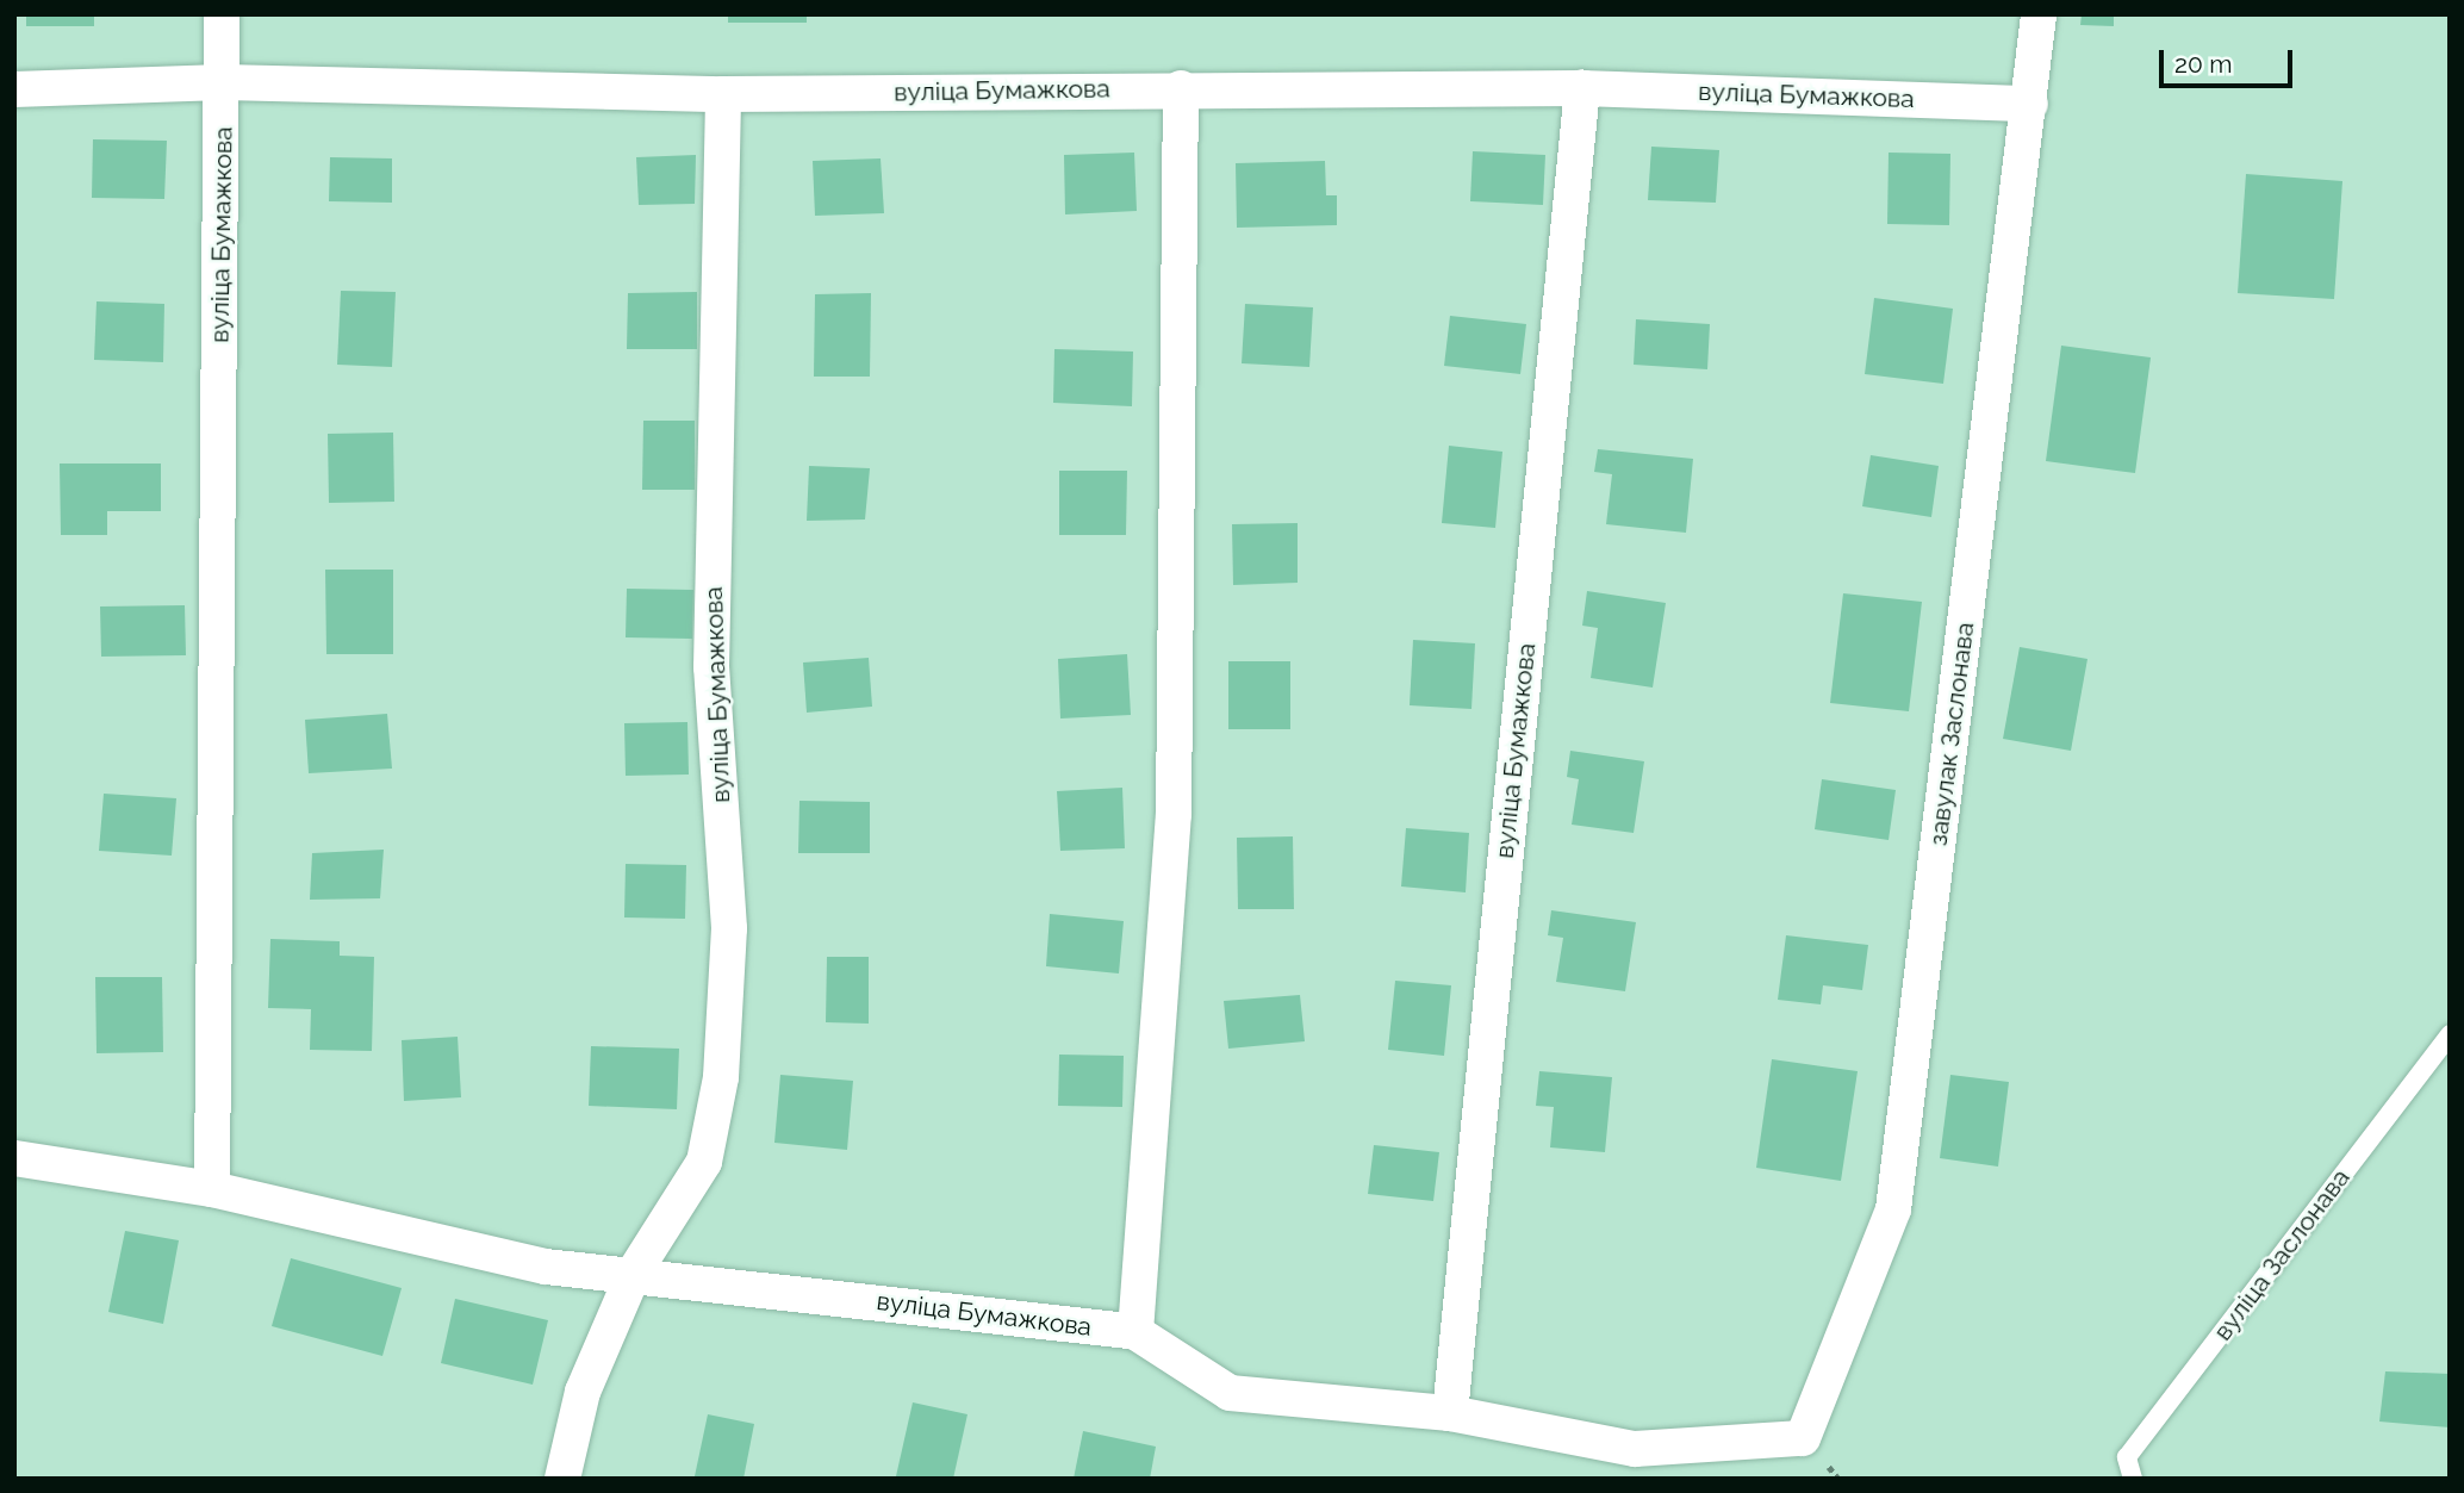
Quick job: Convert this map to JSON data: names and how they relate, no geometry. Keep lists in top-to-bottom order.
{
  "streets": {
    "street": ["вуліца Бумажкова", "завулак Заслонава"],
    "lane": ["вуліца Заслонава"]
  },
  "crossings": [
    ["вуліца Бумажкова", "завулак Заслонава"]
  ],
  "scale_bar": "20 m"
}
